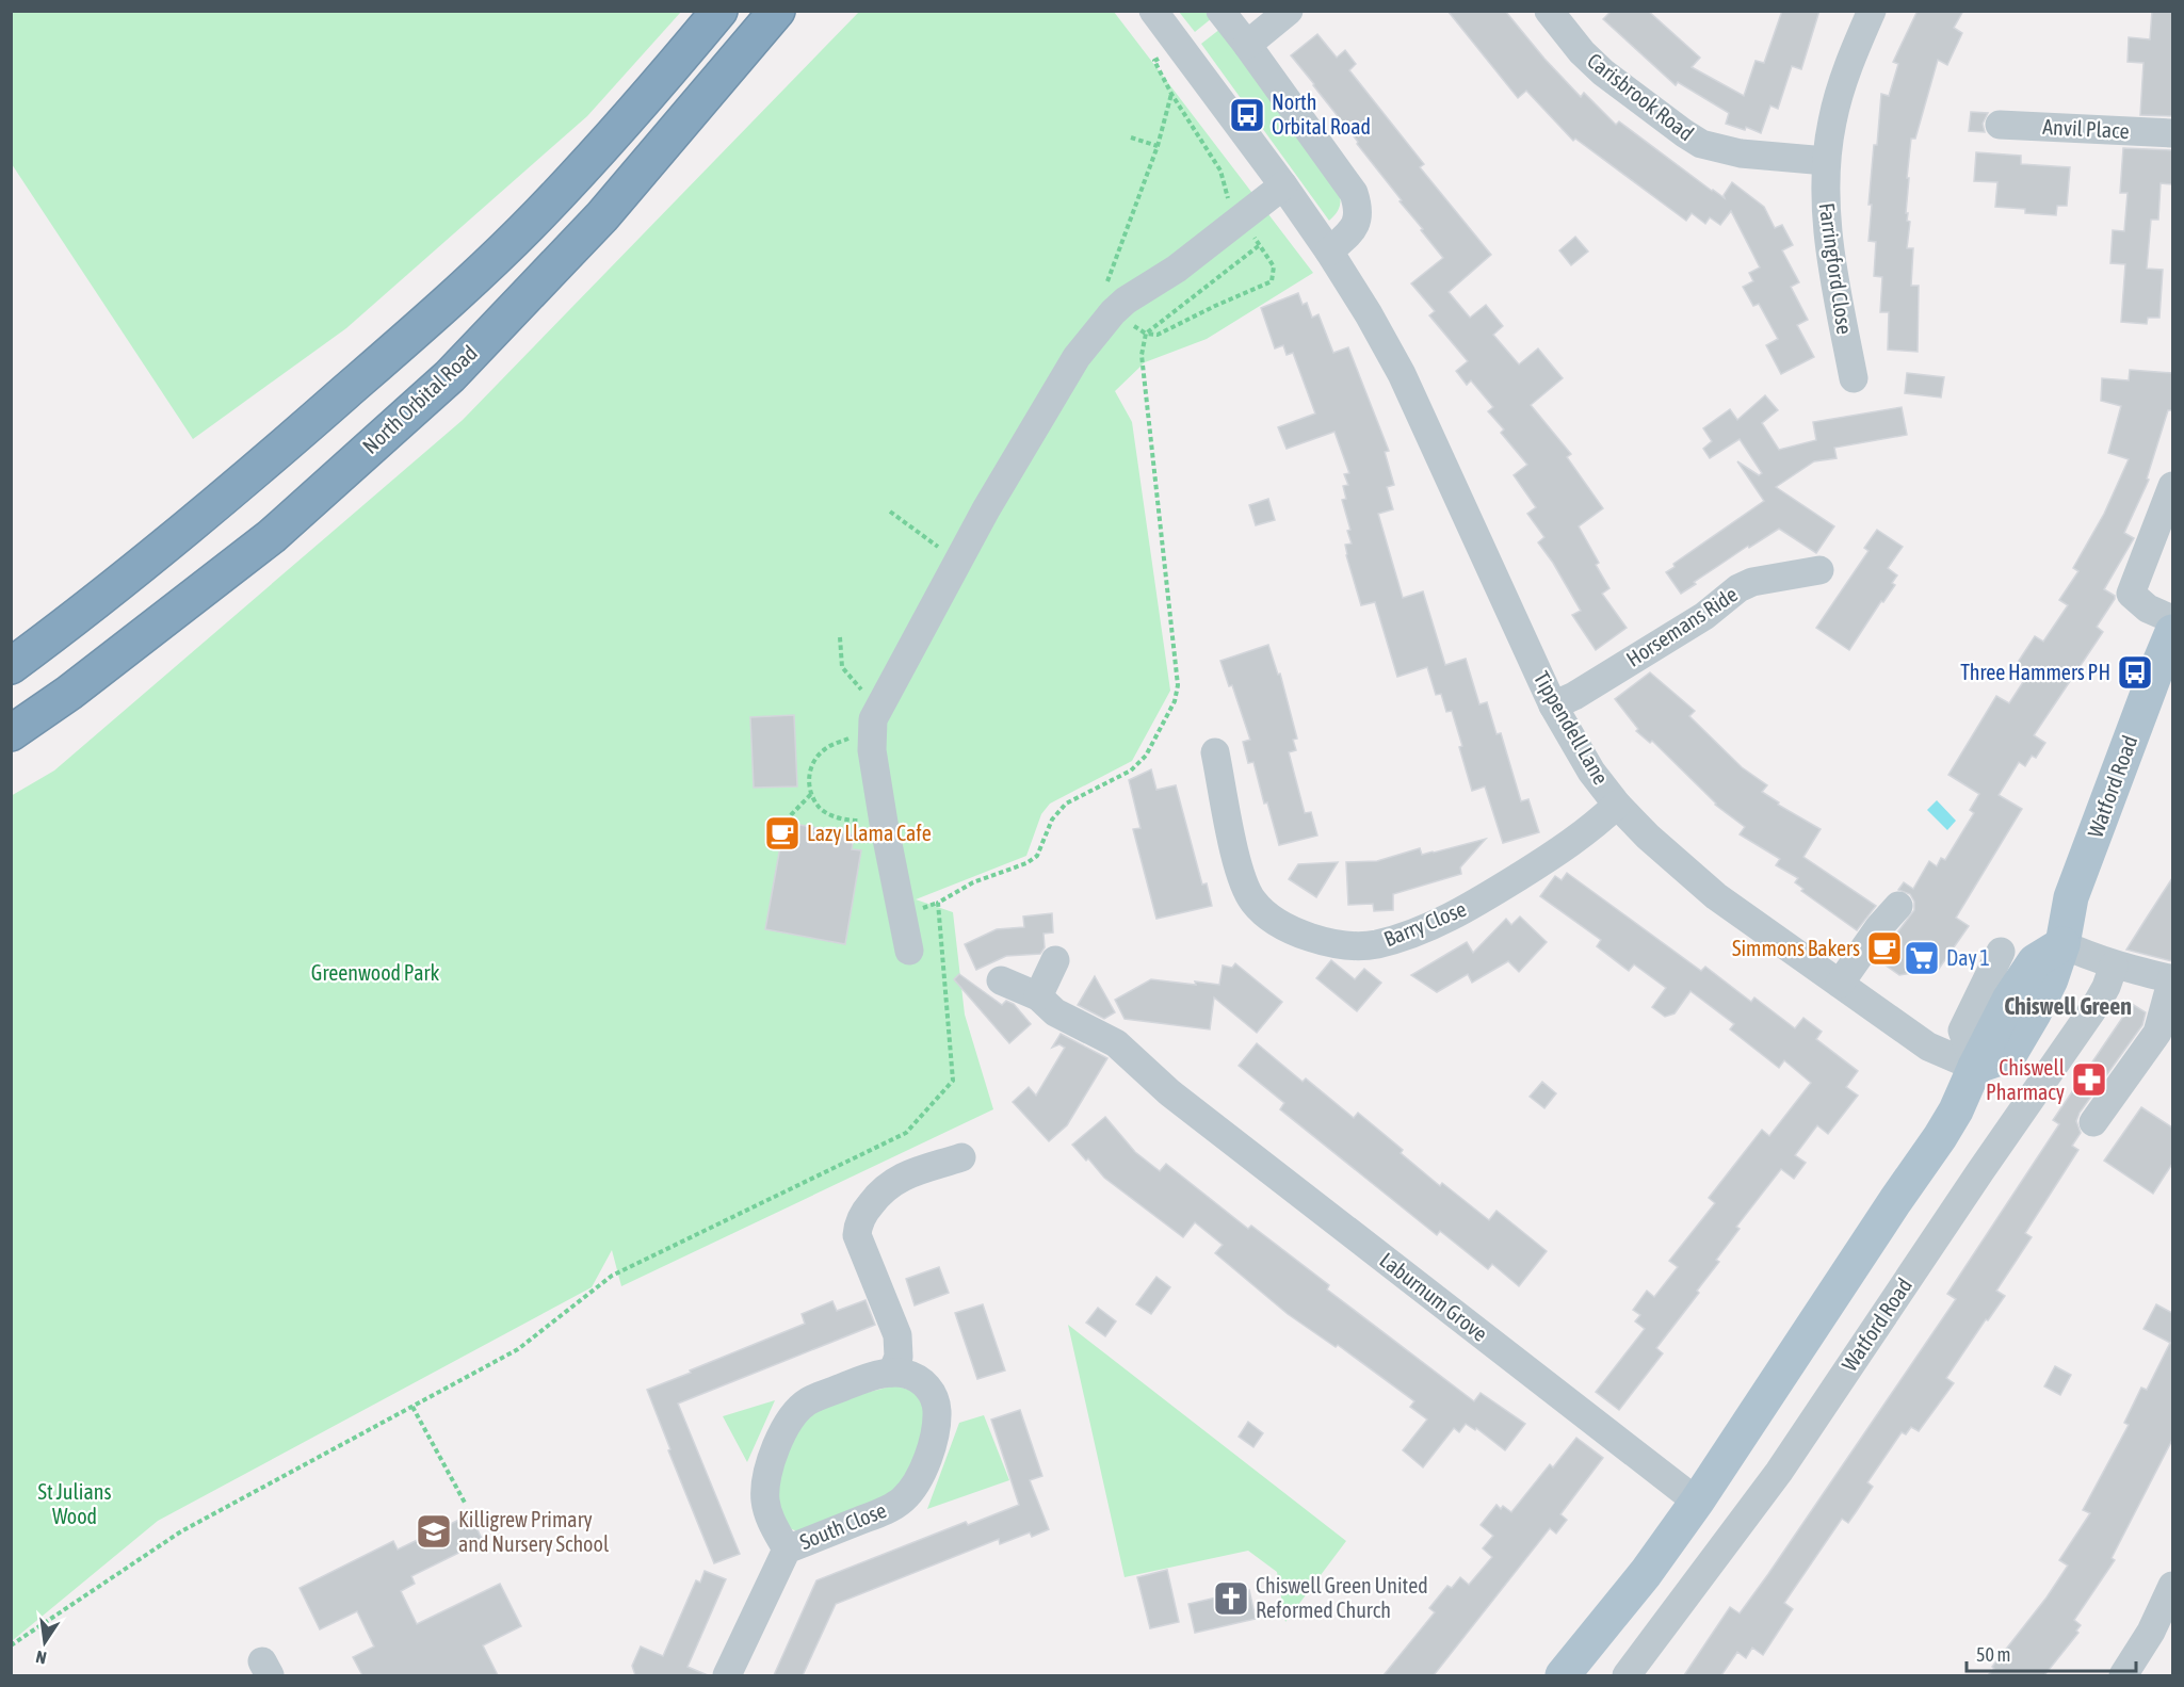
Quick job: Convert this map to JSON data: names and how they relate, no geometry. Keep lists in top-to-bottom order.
{
  "streets": {
    "highway": ["North Orbital Road"],
    "main road": ["Watford Road"],
    "street": [
      "Carisbrook Road",
      "Anvil Place",
      "Farringford Close",
      "Horsemans Ride",
      "Tippendell Lane",
      "Barry Close",
      "Laburnum Grove",
      "South Close"
    ]
  },
  "crossings": [
    ["Carisbrook Road", "Farringford Close"],
    ["Horsemans Ride", "Tippendell Lane"],
    ["Tippendell Lane", "Barry Close"]
  ],
  "districts": ["Chiswell Green"],
  "parks": ["Greenwood Park", "St Julians Wood"],
  "places": {
    "bus stop": ["North Orbital Road", "Three Hammers PH"],
    "cafe": ["Lazy Llama Cafe", "Simmons Bakers"],
    "supermarket": ["Day 1"],
    "pharmacy": ["Chiswell Pharmacy"],
    "school or university": ["Killigrew Primary and Nursery School"],
    "church": ["Chiswell Green United Reformed Church"]
  },
  "scale_bar": "50 m",
  "north": "bottom"
}
